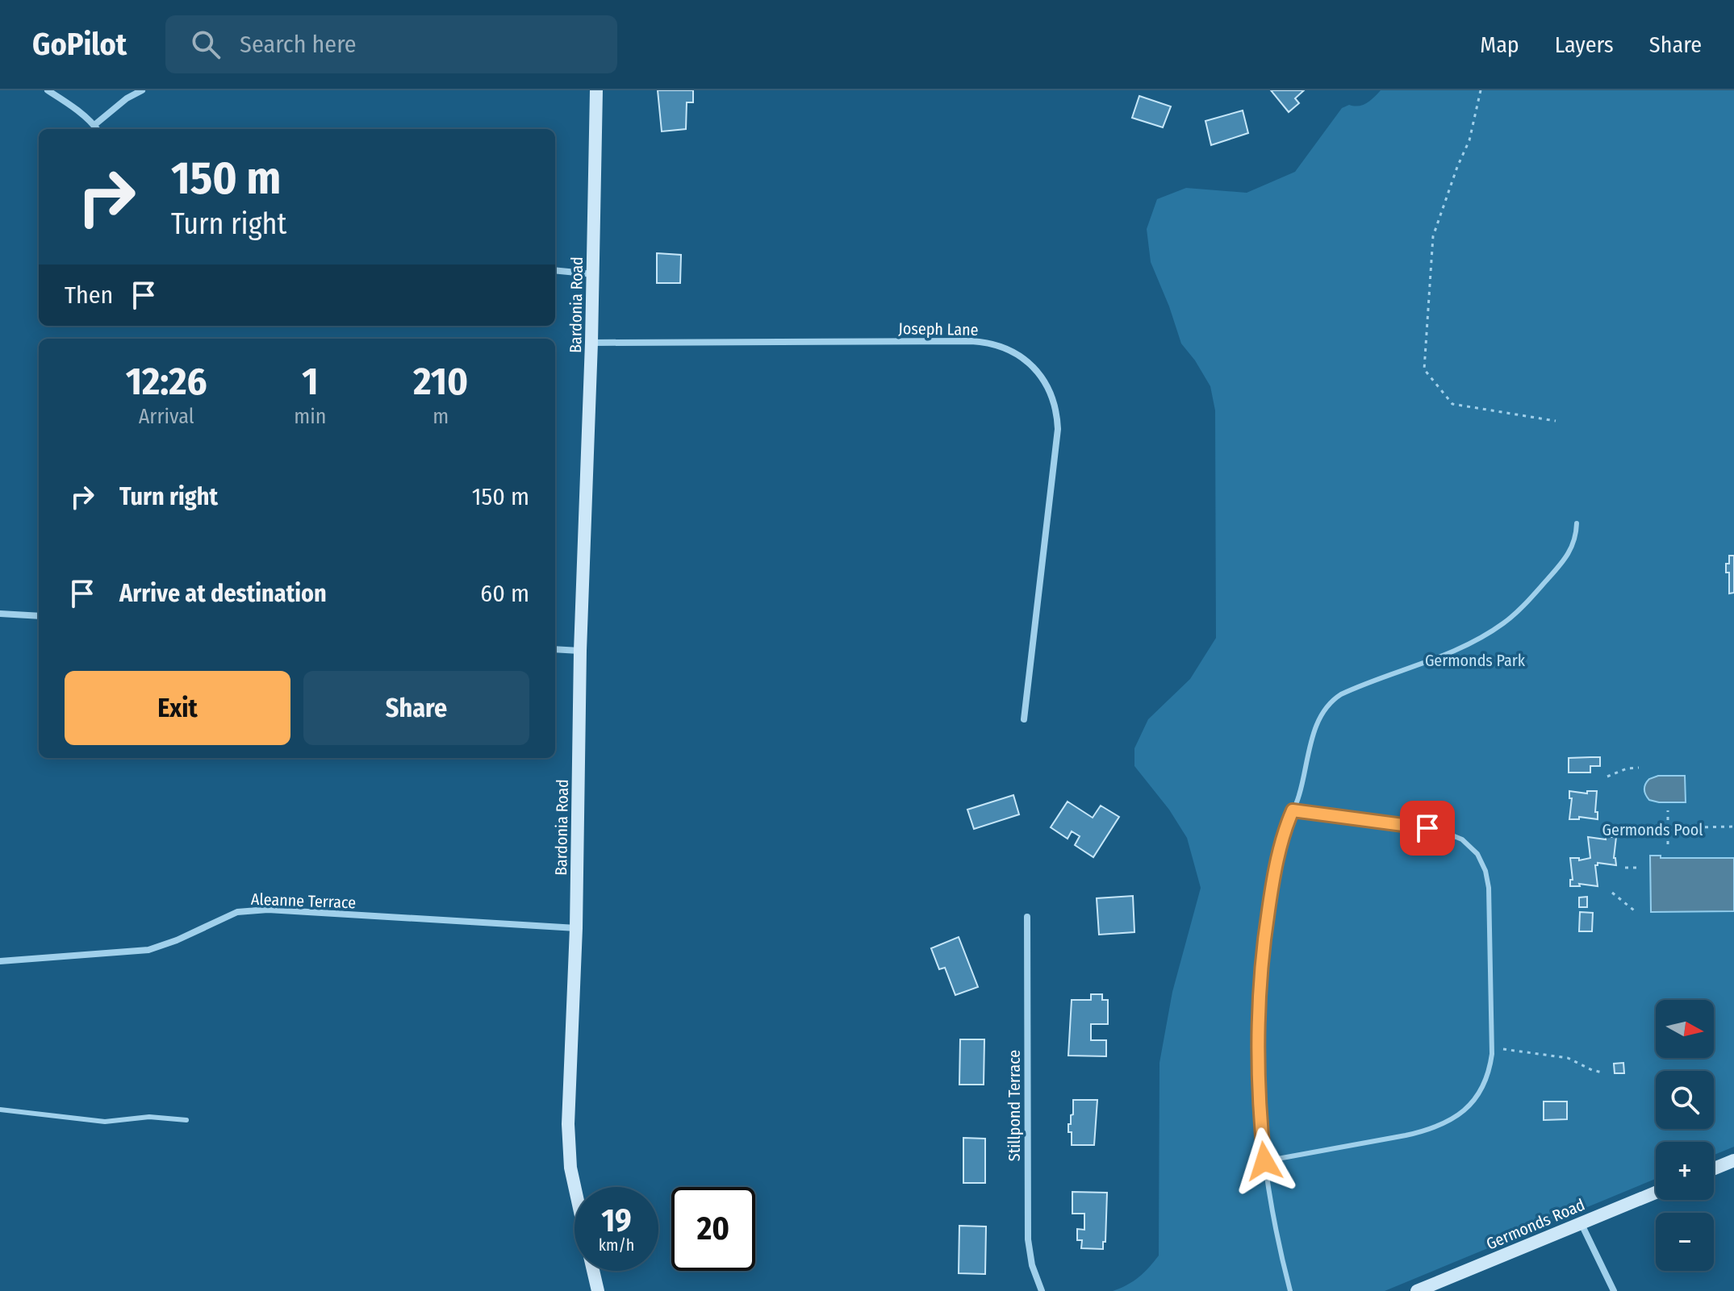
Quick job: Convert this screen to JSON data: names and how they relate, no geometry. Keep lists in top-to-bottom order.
{
  "streets": {
    "street": [
      "Bardonia Road",
      "Joseph Lane",
      "Aleanne Terrace",
      "Stillpond Terrace",
      "Germonds Road"
    ]
  },
  "crossings": [
    ["Bardonia Road", "Joseph Lane"],
    ["Bardonia Road", "Aleanne Terrace"]
  ],
  "parks": ["Germonds Park", "Germonds Pool"],
  "north": "right",
  "page": {
    "header": "GoPilot",
    "search": "Search here",
    "nav": ["Map", "Layers", "Share"],
    "turn": ["150 m", "Turn right"],
    "then": "Then",
    "eta": [
      "12:26",
      "Arrival",
      "1",
      "min",
      "210",
      "m"
    ],
    "list": [
      {
        "name": "Turn right",
        "value": "150 m"
      },
      {
        "name": "Arrive at destination",
        "value": "60 m"
      }
    ],
    "buttons": ["Exit", "Share"],
    "map_buttons": ["+", "−"],
    "speed": "19 km/h",
    "limit": "20"
  }
}
